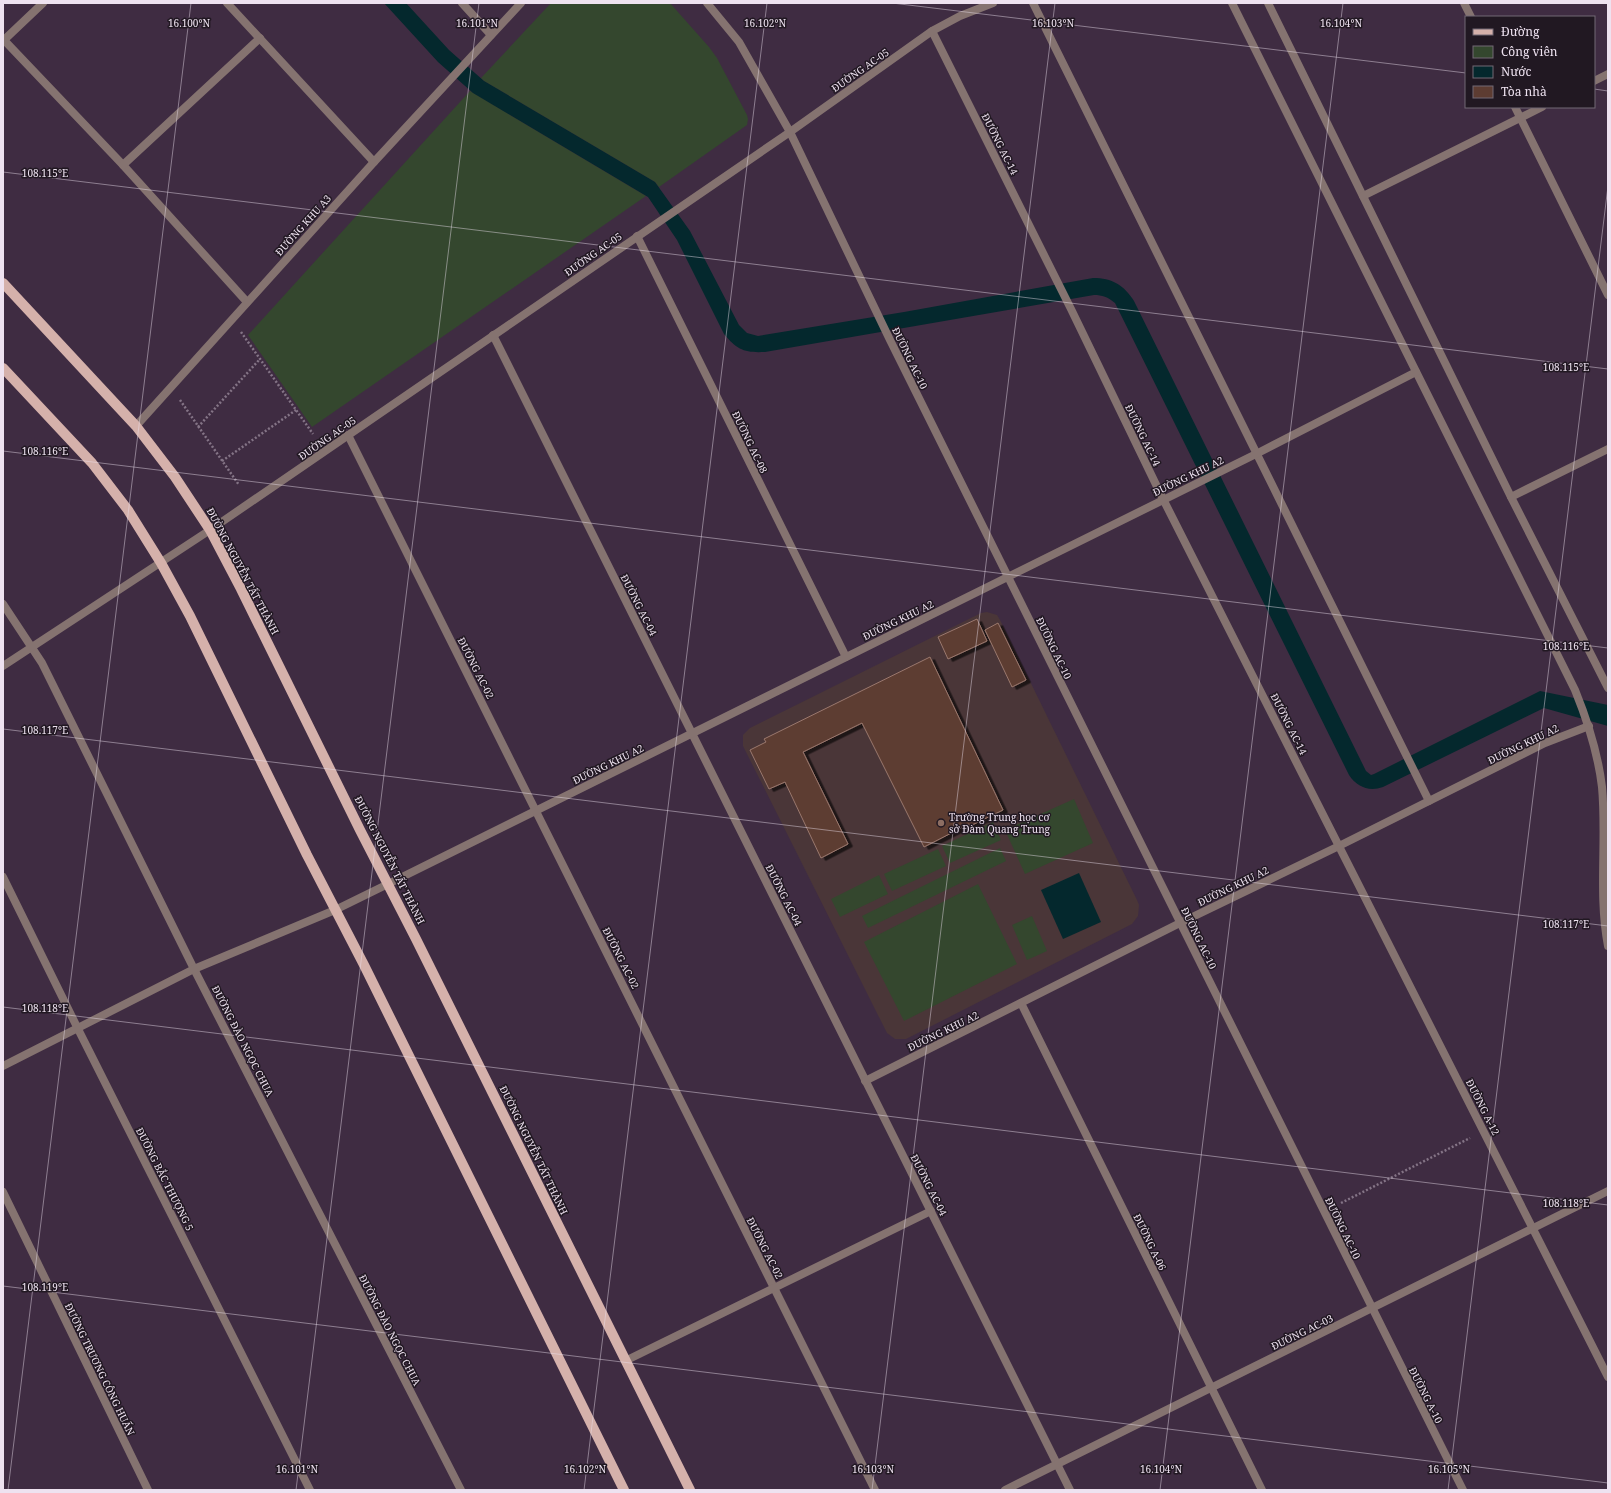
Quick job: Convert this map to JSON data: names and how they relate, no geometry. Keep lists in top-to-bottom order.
{
  "streets": {
    "main road": ["ĐƯỜNG NGUYỄN TẤT THÀNH"],
    "street": [
      "ĐƯỜNG AC-05",
      "ĐƯỜNG AC-14",
      "ĐƯỜNG KHU A3",
      "ĐƯỜNG AC-10",
      "ĐƯỜNG AC-08",
      "ĐƯỜNG KHU A2",
      "ĐƯỜNG AC-04",
      "ĐƯỜNG AC-02",
      "ĐƯỜNG ĐÀO NGỌC CHUA",
      "ĐƯỜNG A-12",
      "ĐƯỜNG BẮC THƯỢNG 5",
      "ĐƯỜNG A-06",
      "ĐƯỜNG AC-03",
      "ĐƯỜNG TRƯƠNG CÔNG HUẤN",
      "ĐƯỜNG A-10"
    ]
  },
  "crossings": [
    ["ĐƯỜNG AC-05", "ĐƯỜNG AC-14"],
    ["ĐƯỜNG AC-05", "ĐƯỜNG AC-10"],
    ["ĐƯỜNG AC-05", "ĐƯỜNG AC-08"],
    ["ĐƯỜNG AC-05", "ĐƯỜNG NGUYỄN TẤT THÀNH"],
    ["ĐƯỜNG AC-05", "ĐƯỜNG AC-04"],
    ["ĐƯỜNG AC-05", "ĐƯỜNG AC-02"],
    ["ĐƯỜNG AC-05", "ĐƯỜNG ĐÀO NGỌC CHUA"],
    ["ĐƯỜNG AC-14", "ĐƯỜNG KHU A2"],
    ["ĐƯỜNG AC-14", "ĐƯỜNG A-12"],
    ["ĐƯỜNG KHU A3", "ĐƯỜNG NGUYỄN TẤT THÀNH"],
    ["ĐƯỜNG AC-10", "ĐƯỜNG KHU A2"],
    ["ĐƯỜNG AC-10", "ĐƯỜNG AC-03"],
    ["ĐƯỜNG AC-10", "ĐƯỜNG A-10"],
    ["ĐƯỜNG AC-08", "ĐƯỜNG KHU A2"],
    ["ĐƯỜNG KHU A2", "ĐƯỜNG NGUYỄN TẤT THÀNH"],
    ["ĐƯỜNG KHU A2", "ĐƯỜNG AC-04"],
    ["ĐƯỜNG KHU A2", "ĐƯỜNG AC-02"],
    ["ĐƯỜNG KHU A2", "ĐƯỜNG ĐÀO NGỌC CHUA"],
    ["ĐƯỜNG KHU A2", "ĐƯỜNG A-12"],
    ["ĐƯỜNG KHU A2", "ĐƯỜNG BẮC THƯỢNG 5"],
    ["ĐƯỜNG KHU A2", "ĐƯỜNG A-06"],
    ["ĐƯỜNG AC-04", "ĐƯỜNG AC-03"],
    ["ĐƯỜNG A-12", "ĐƯỜNG AC-03"],
    ["ĐƯỜNG A-06", "ĐƯỜNG AC-03"],
    ["ĐƯỜNG AC-03", "ĐƯỜNG A-10"]
  ],
  "places": ["Trường Trung học cơ sở Đàm Quang Trung"],
  "legend": [
    "Đường",
    "Công viên",
    "Nước",
    "Tòa nhà"
  ],
  "coordinates": [
    "16.100°N",
    "16.101°N",
    "16.102°N",
    "16.103°N",
    "16.104°N",
    "108.115°E",
    "108.116°E",
    "108.117°E",
    "108.118°E",
    "108.119°E",
    "16.105°N"
  ]
}
